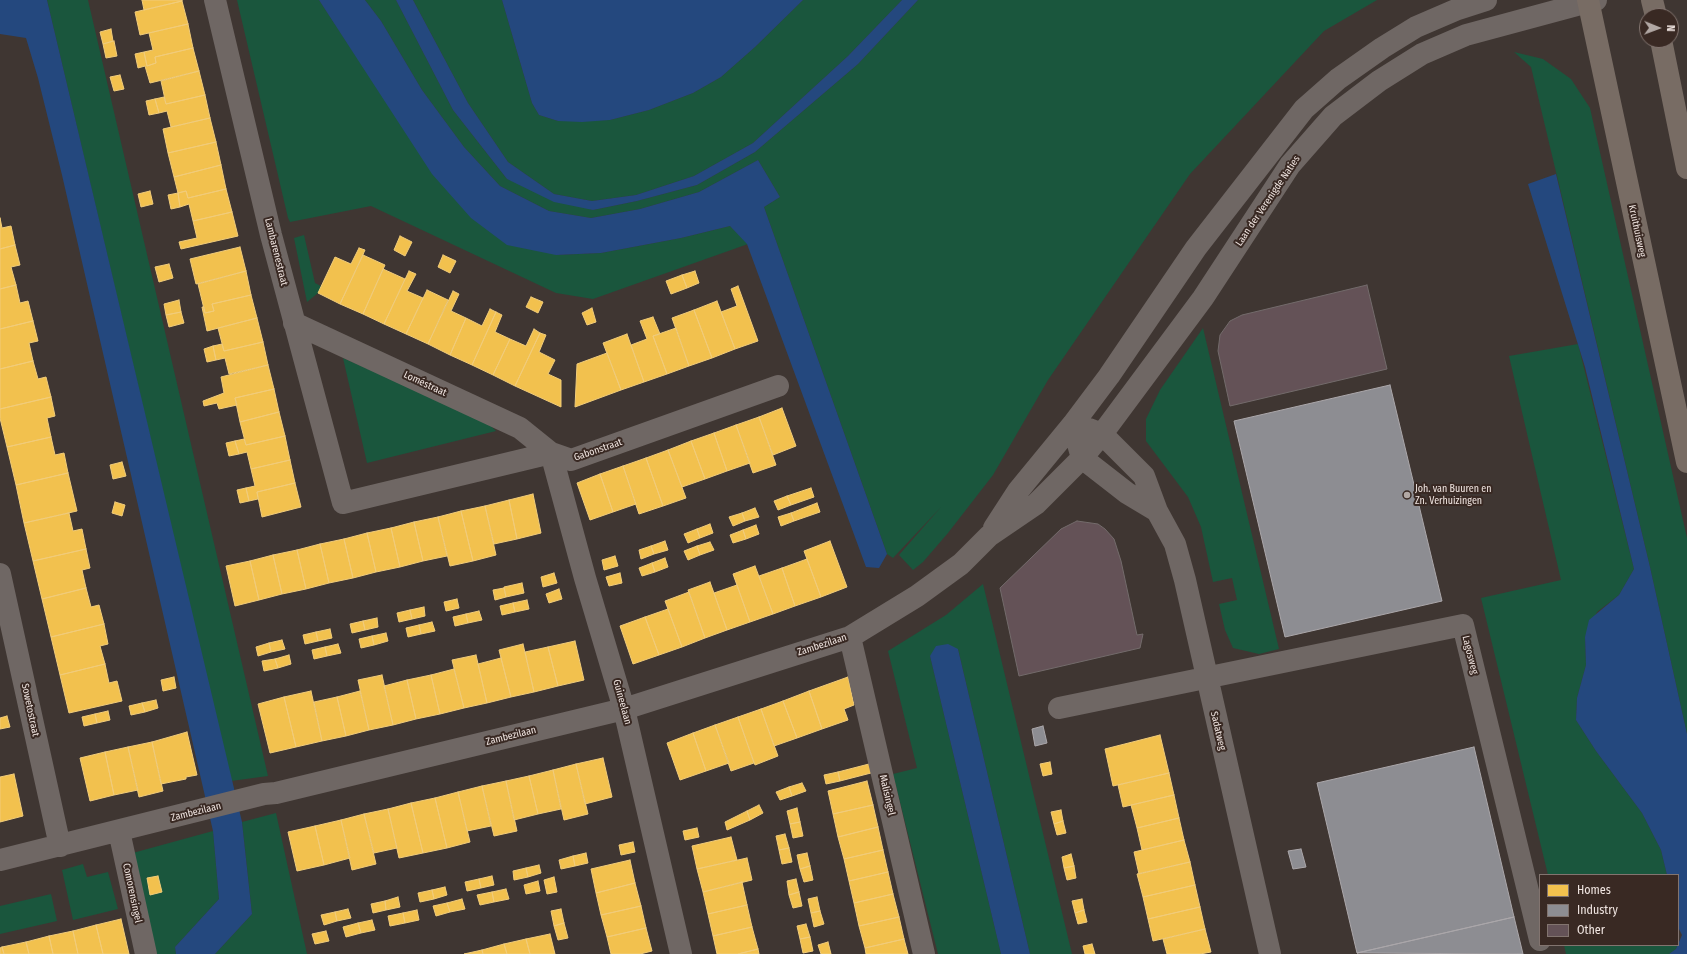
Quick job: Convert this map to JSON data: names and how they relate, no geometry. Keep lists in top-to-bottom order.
{
  "streets": {
    "main road": ["Kruithuisweg"],
    "street": [
      "Laan der Verenigde Naties",
      "Lambarenestraat",
      "Loméstraat",
      "Gabonstraat",
      "Zambezilaan",
      "Lagosweg",
      "Guineelaan",
      "Sowetostraat",
      "Sadatweg",
      "Malisingel",
      "Comorensingel"
    ]
  },
  "crossings": [
    ["Laan der Verenigde Naties", "Kruithuisweg"],
    ["Laan der Verenigde Naties", "Zambezilaan"],
    ["Laan der Verenigde Naties", "Sadatweg"],
    ["Lambarenestraat", "Loméstraat"],
    ["Lambarenestraat", "Gabonstraat"],
    ["Lambarenestraat", "Guineelaan"],
    ["Loméstraat", "Gabonstraat"],
    ["Loméstraat", "Guineelaan"],
    ["Gabonstraat", "Guineelaan"],
    ["Zambezilaan", "Guineelaan"],
    ["Zambezilaan", "Sowetostraat"],
    ["Zambezilaan", "Sadatweg"],
    ["Zambezilaan", "Malisingel"],
    ["Zambezilaan", "Comorensingel"],
    ["Lagosweg", "Sadatweg"]
  ],
  "places": ["Joh. van Buuren en Zn. Verhuizingen"],
  "legend": ["Homes", "Industry", "Other"],
  "north": "right"
}
